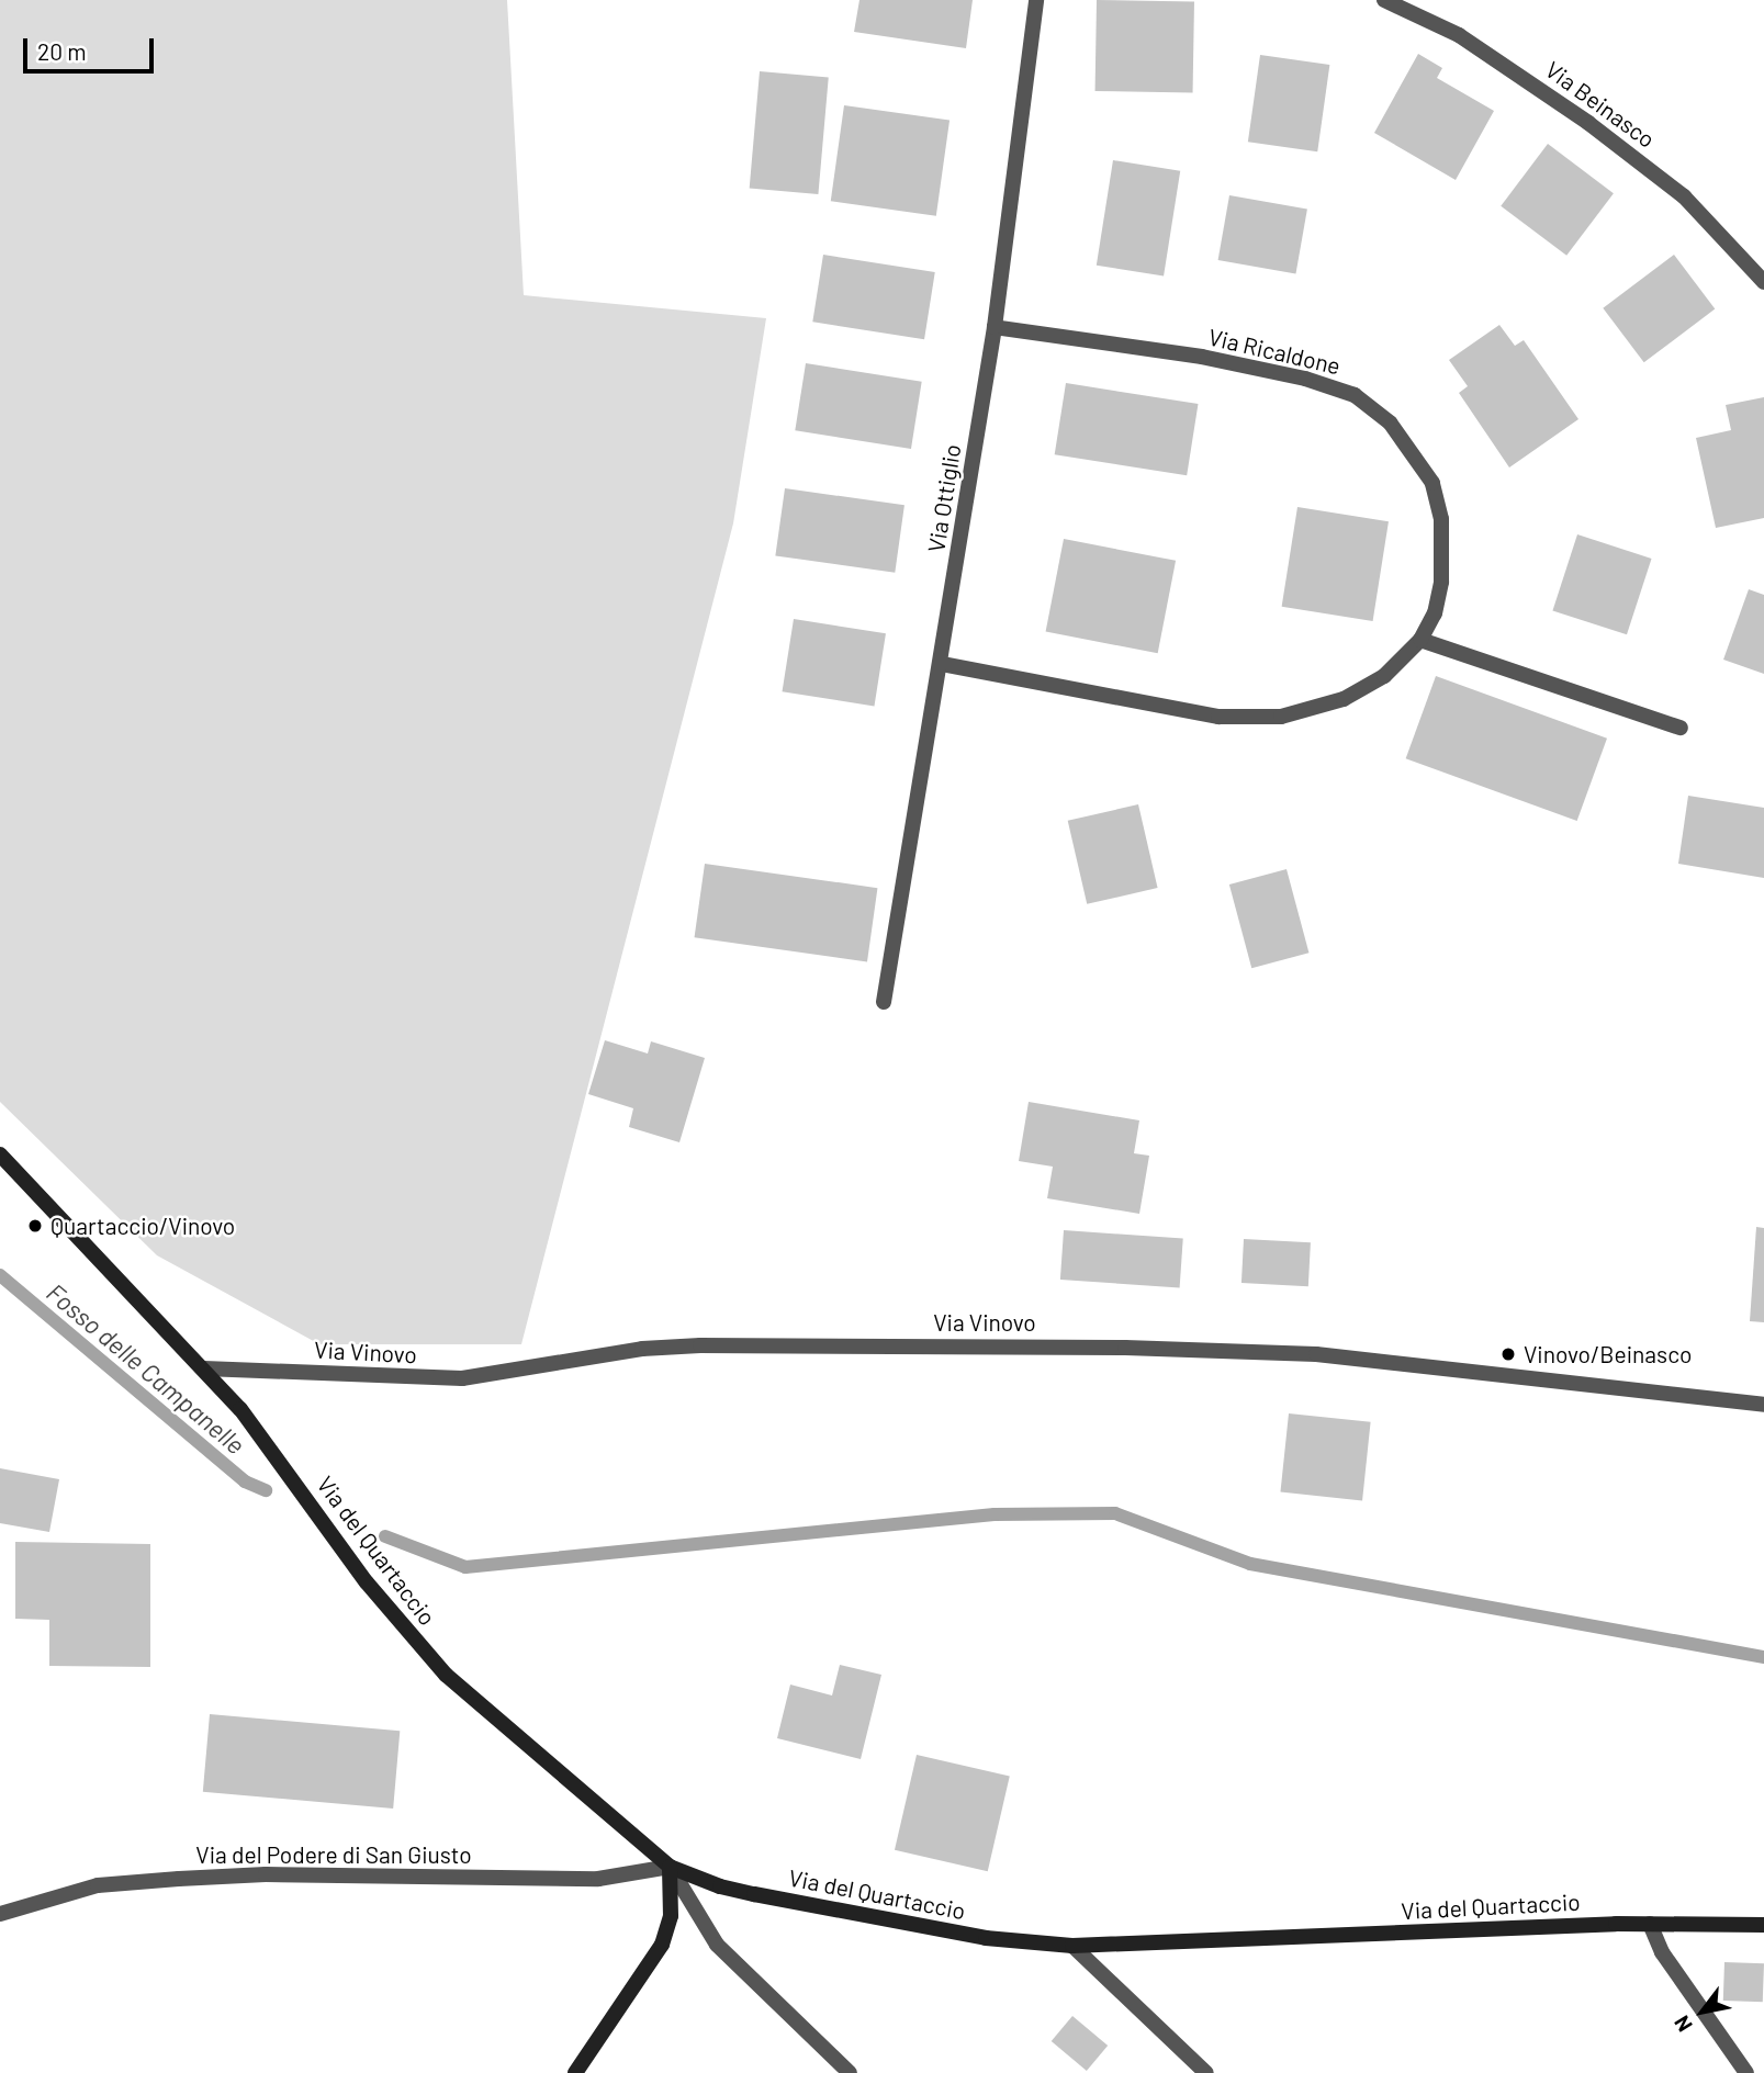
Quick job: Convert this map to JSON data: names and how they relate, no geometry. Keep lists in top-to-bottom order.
{
  "streets": {
    "street": [
      "Via Beinasco",
      "Via Ricaldone",
      "Via Ottiglio",
      "Via Vinovo",
      "Via del Quartaccio",
      "Via del Podere di San Giusto"
    ]
  },
  "crossings": [
    ["Via Ricaldone", "Via Ottiglio"],
    ["Via Vinovo", "Via del Quartaccio"],
    ["Via del Quartaccio", "Via del Podere di San Giusto"]
  ],
  "water": ["Fosso delle Campanelle"],
  "places": ["Quartaccio/Vinovo", "Vinovo/Beinasco"],
  "scale_bar": "20 m",
  "north": "bottom left"
}
